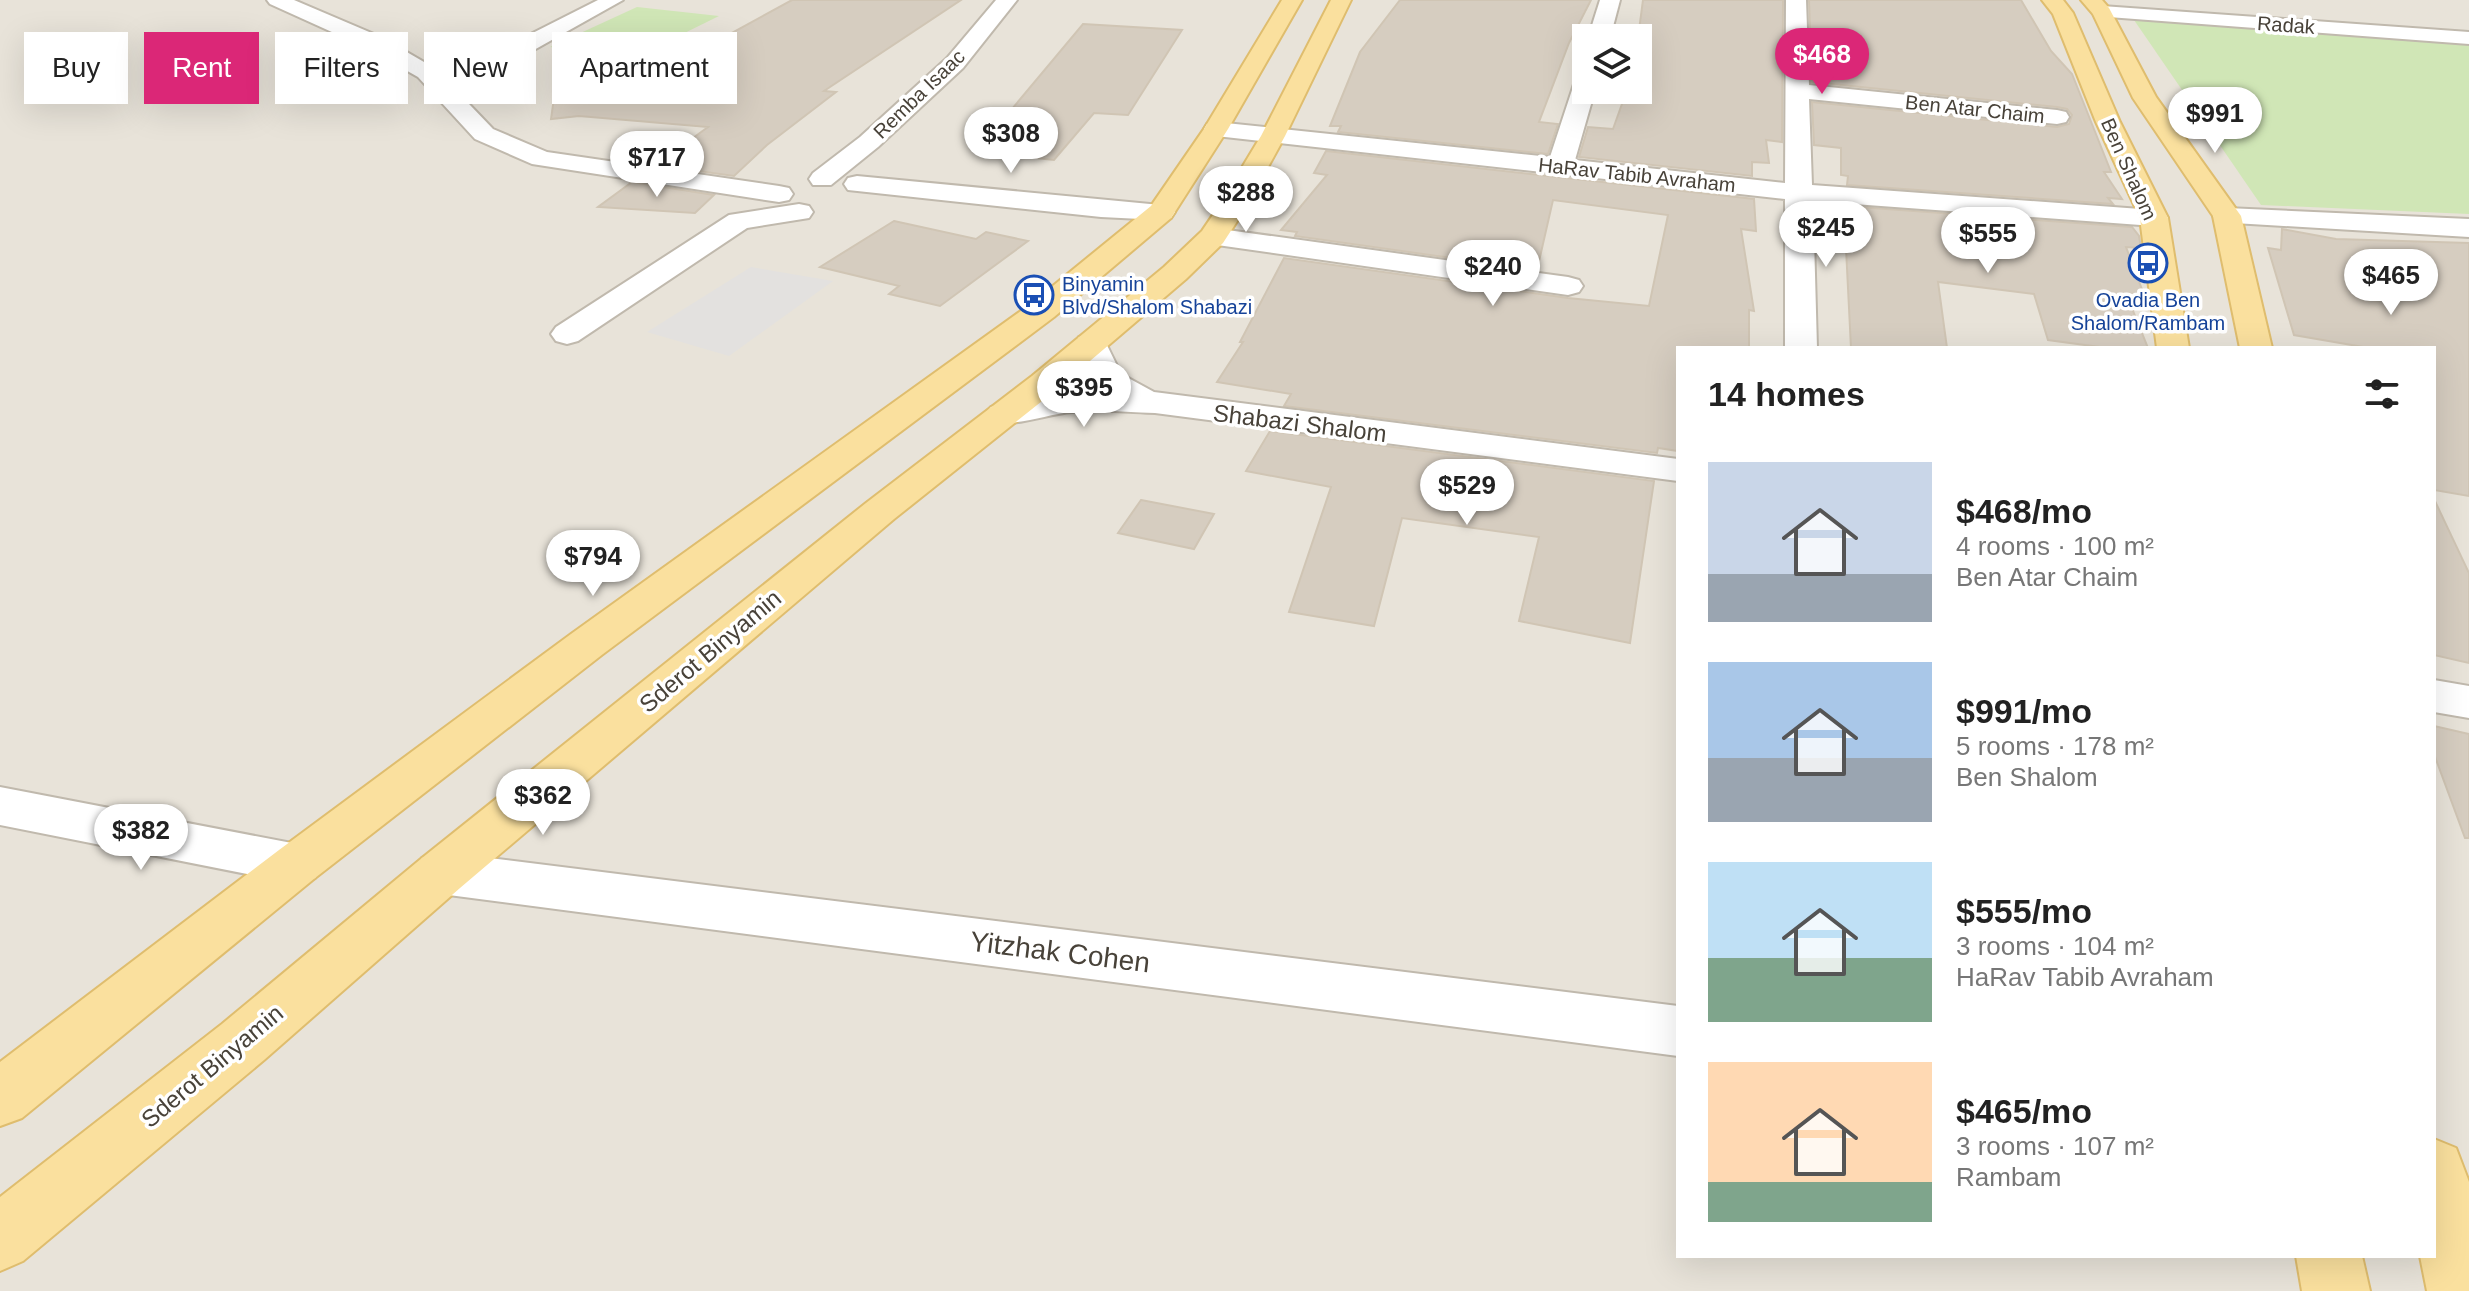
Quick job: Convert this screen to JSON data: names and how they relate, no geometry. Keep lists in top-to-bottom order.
{
  "streets": {
    "main road": ["Ben Shalom", "Sderot Binyamin"],
    "street": [
      "Radak",
      "Remba Isaac",
      "Ben Atar Chaim",
      "HaRav Tabib Avraham",
      "Shabazi Shalom",
      "Yitzhak Cohen"
    ]
  },
  "crossings": [
    ["Radak", "Ben Shalom"],
    ["Ben Shalom", "HaRav Tabib Avraham"],
    ["HaRav Tabib Avraham", "Sderot Binyamin"],
    ["Shabazi Shalom", "Sderot Binyamin"],
    ["Sderot Binyamin", "Yitzhak Cohen"]
  ],
  "places": {
    "bus stop": ["Ovadia Ben Shalom/Rambam", "Binyamin Blvd/Shalom Shabazi"]
  },
  "page": {
    "price": [
      "$468",
      "$991",
      "$308",
      "$717",
      "$288",
      "$245",
      "$555",
      "$240",
      "$465",
      "$395",
      "$529",
      "$794",
      "$362",
      "$382"
    ],
    "chip": [
      "Buy",
      "Rent",
      "Filters",
      "New",
      "Apartment"
    ],
    "heading": "14 homes",
    "list": [
      {
        "name": "$468/mo",
        "note": "4 rooms · 100 m² · Ben Atar Chaim"
      },
      {
        "name": "$991/mo",
        "note": "5 rooms · 178 m² · Ben Shalom"
      },
      {
        "name": "$555/mo",
        "note": "3 rooms · 104 m² · HaRav Tabib Avraham"
      },
      {
        "name": "$465/mo",
        "note": "3 rooms · 107 m² · Rambam"
      }
    ]
  }
}
